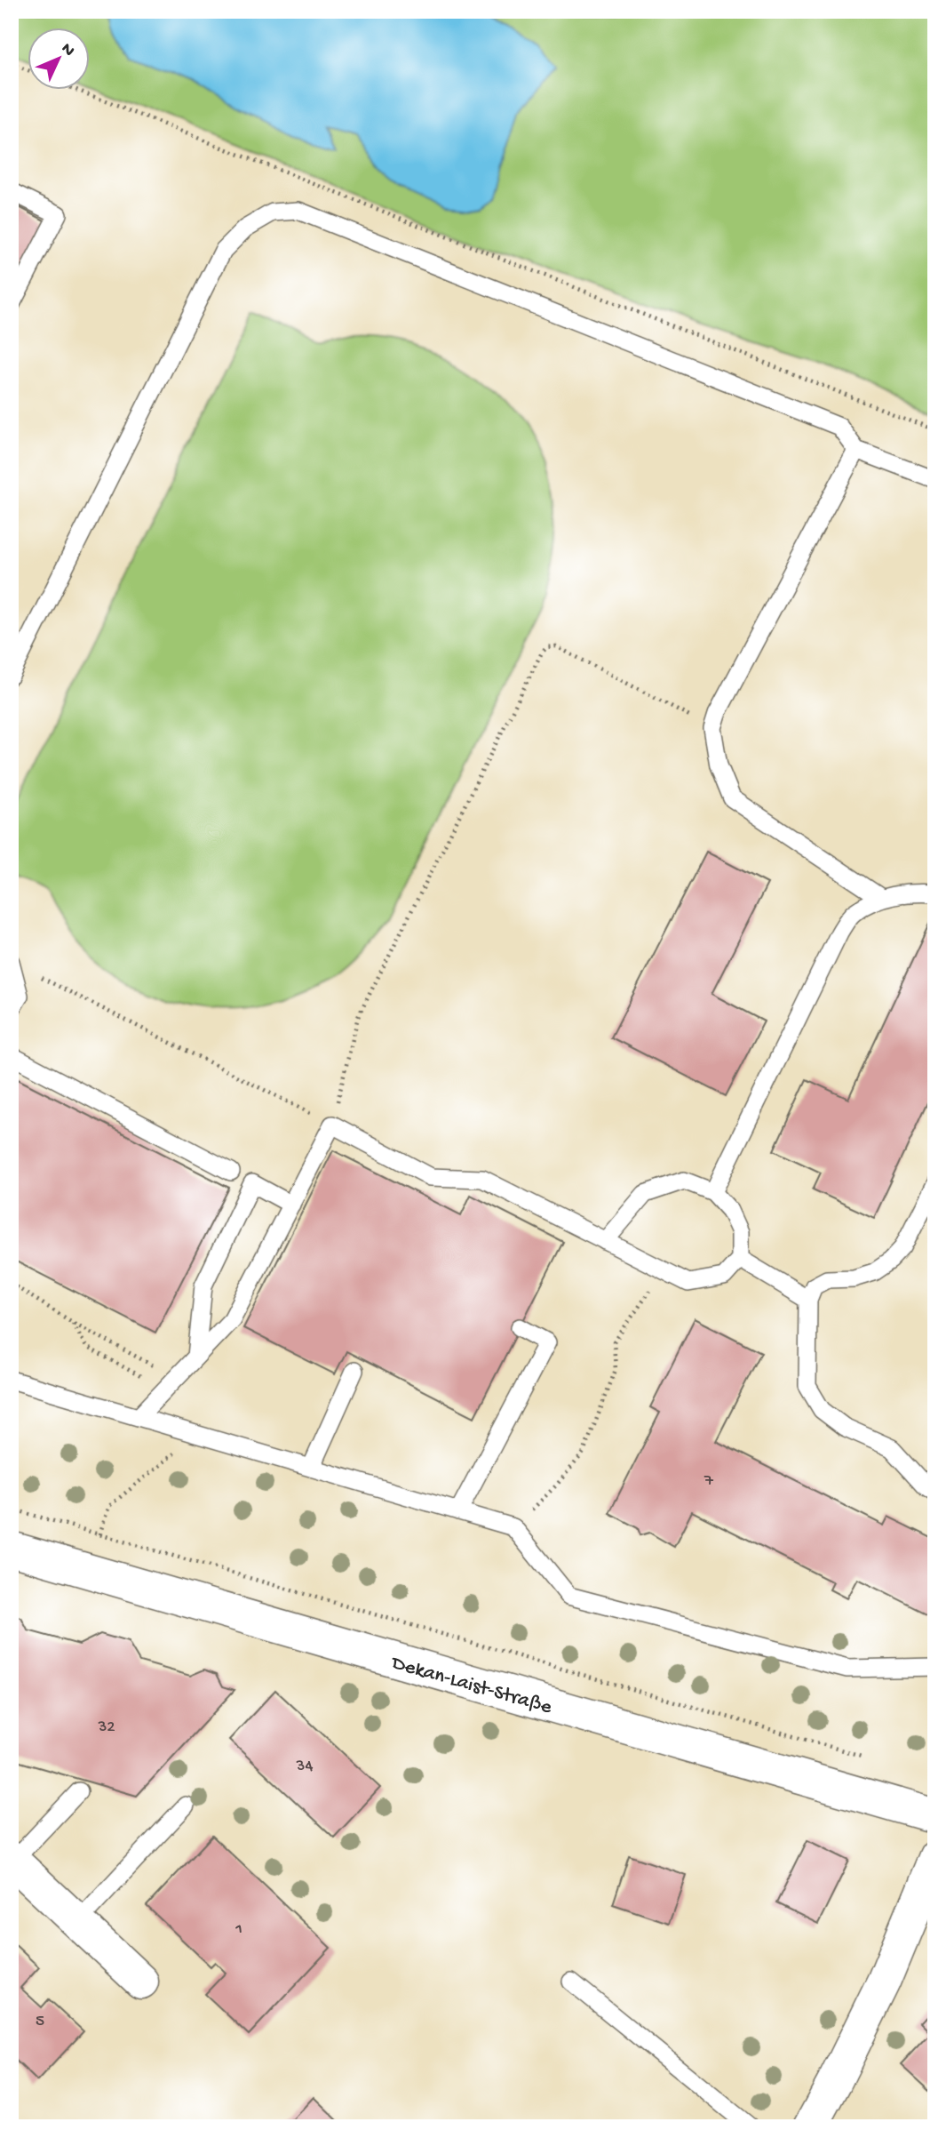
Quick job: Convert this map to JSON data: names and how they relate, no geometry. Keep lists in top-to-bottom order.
{
  "streets": {
    "street": ["Dekan-Laist-Straße"]
  },
  "house_numbers": [
    "7",
    "32",
    "34",
    "1",
    "5"
  ],
  "north": "top right"
}
